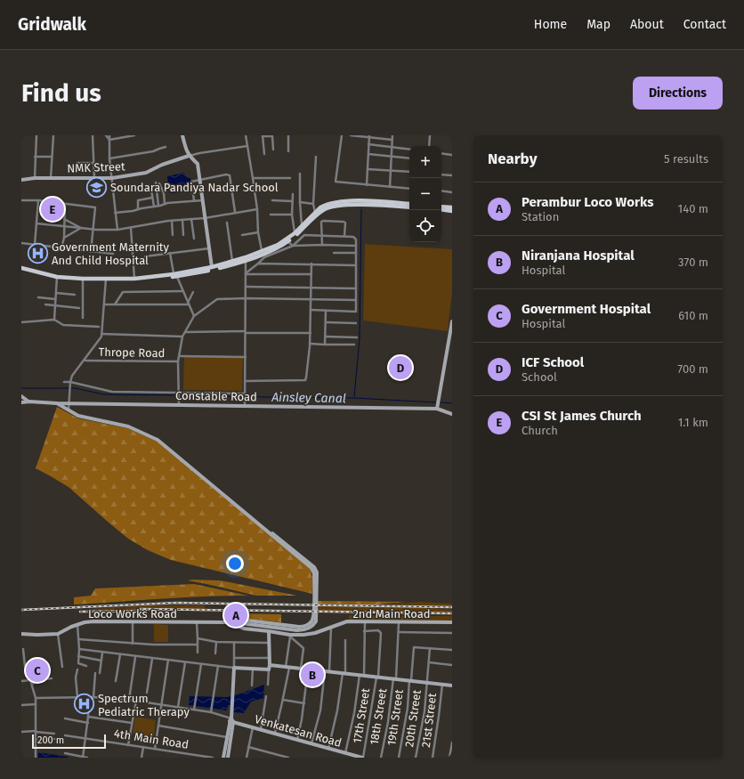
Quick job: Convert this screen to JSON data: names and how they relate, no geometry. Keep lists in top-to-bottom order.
{
  "streets": {
    "street": [
      "NMK Street",
      "Thrope Road",
      "Constable Road",
      "Loco Works Road",
      "2nd Main Road",
      "17th Street",
      "18th Street",
      "19th Street",
      "20th Street",
      "21st Street",
      "Venkatesan Road",
      "4th Main Road"
    ]
  },
  "crossings": [
    ["Loco Works Road", "2nd Main Road"],
    ["2nd Main Road", "18th Street"],
    ["17th Street", "Venkatesan Road"],
    ["19th Street", "20th Street"]
  ],
  "water": ["Ainsley Canal"],
  "places": {
    "school or university": ["Soundara Pandiya Nadar School"],
    "hospital": ["Government Maternity And Child Hospital", "Spectrum Pediatric Therapy"]
  },
  "scale_bar": "200 m",
  "page": {
    "header": "Gridwalk",
    "nav": [
      "Home",
      "Map",
      "About",
      "Contact"
    ],
    "buttons": "Directions",
    "title": "Find us",
    "heading": ["Nearby", "5 results"],
    "map_buttons": ["+", "−"],
    "list": [
      {
        "mark": "A",
        "name": "Perambur Loco Works",
        "note": "Station",
        "value": "140 m"
      },
      {
        "mark": "B",
        "name": "Niranjana Hospital",
        "note": "Hospital",
        "value": "370 m"
      },
      {
        "mark": "C",
        "name": "Government Hospital",
        "note": "Hospital",
        "value": "610 m"
      },
      {
        "mark": "D",
        "name": "ICF School",
        "note": "School",
        "value": "700 m"
      },
      {
        "mark": "E",
        "name": "CSI St James Church",
        "note": "Church",
        "value": "1.1 km"
      }
    ],
    "pins": [
      "E",
      "D",
      "A",
      "C",
      "B"
    ],
    "scale": "200 m"
  }
}
